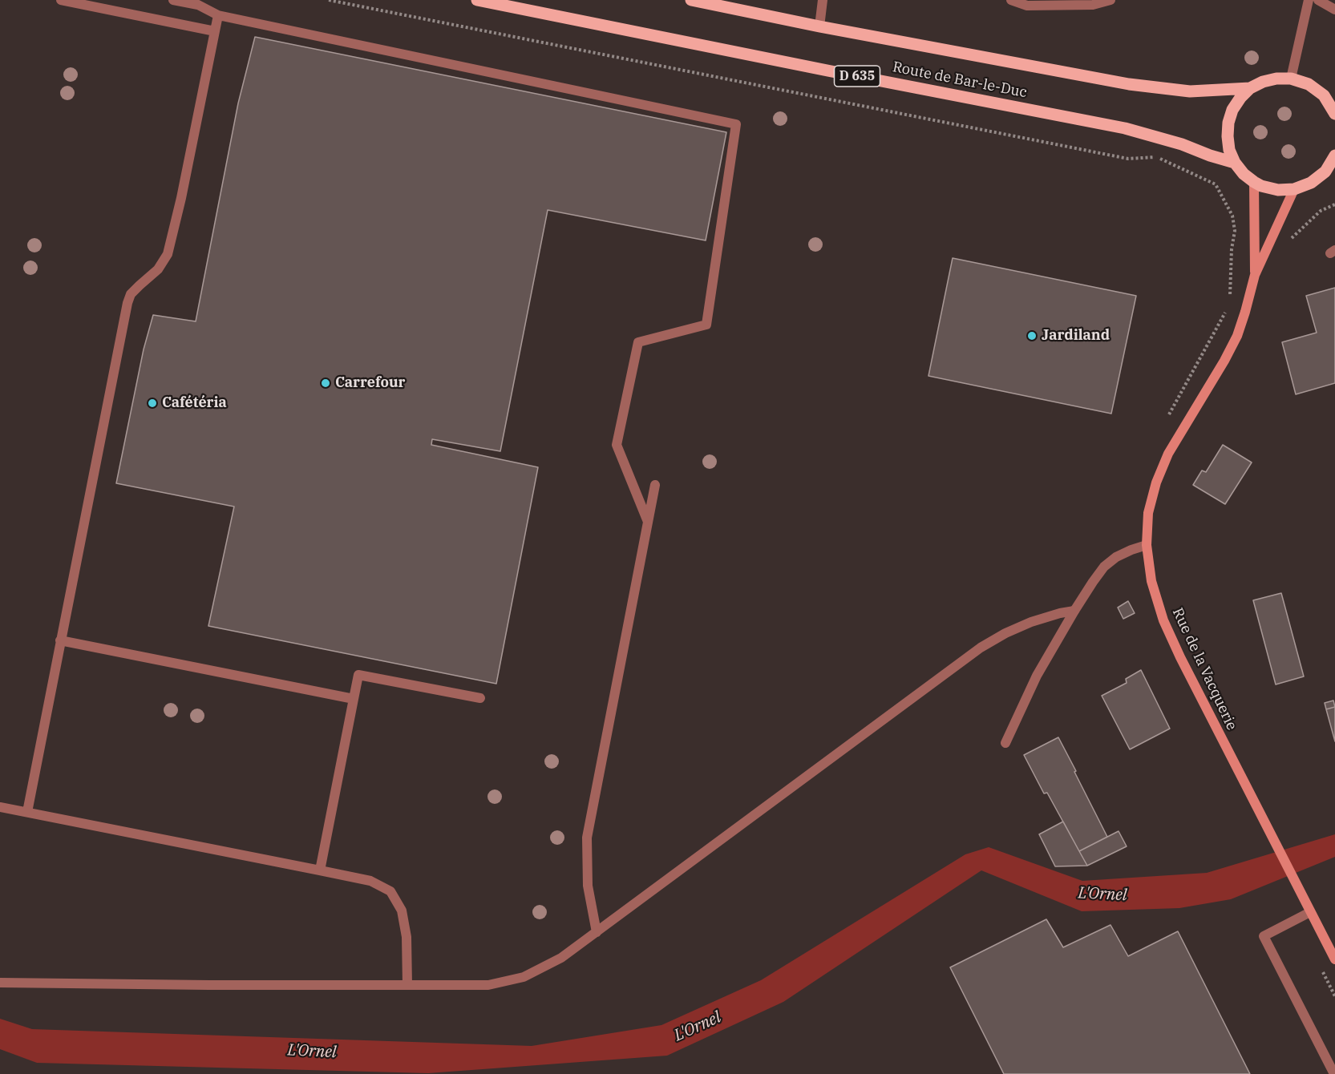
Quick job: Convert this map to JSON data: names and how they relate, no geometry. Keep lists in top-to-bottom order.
{
  "streets": {
    "main road": ["D 635", "Route de Bar-le-Duc"],
    "street": ["Rue de la Vacquerie"]
  },
  "water": ["L'Ornel"],
  "places": ["Jardiland", "Carrefour", "Cafétéria"]
}
